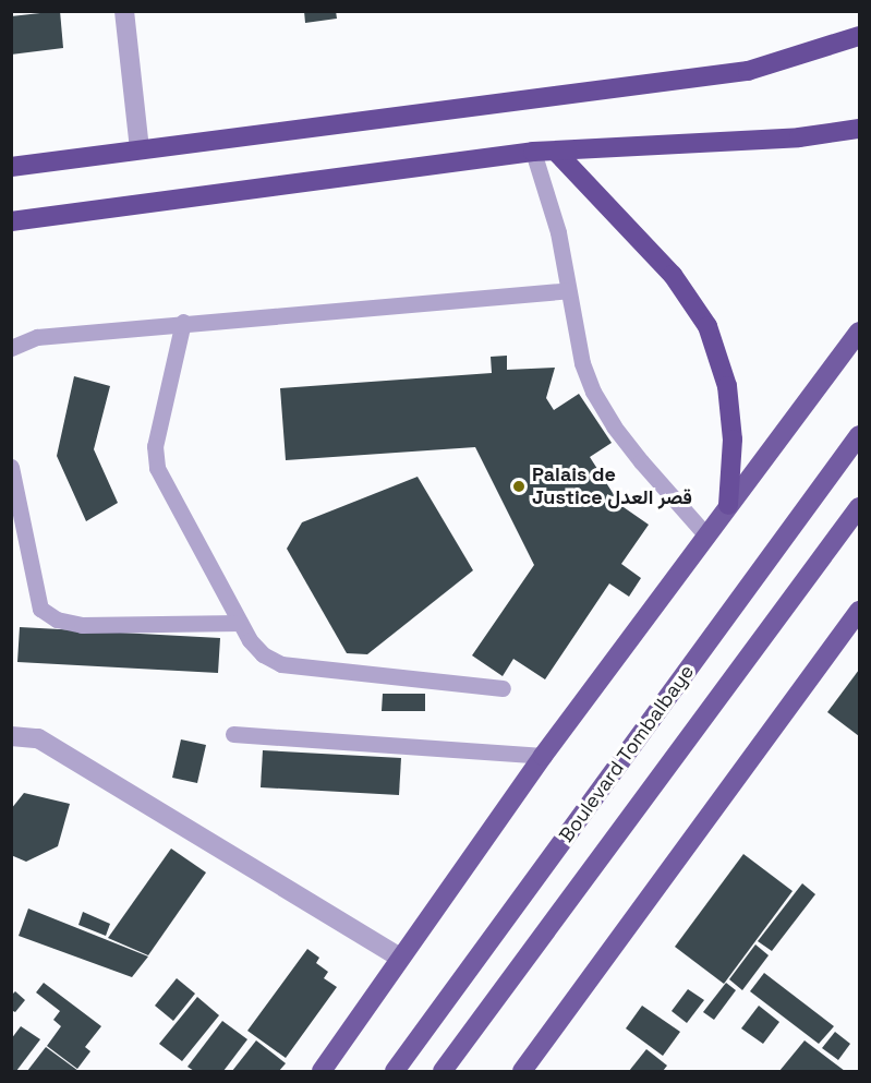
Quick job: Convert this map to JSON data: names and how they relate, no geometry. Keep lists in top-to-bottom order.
{
  "streets": {
    "main road": ["Boulevard Tombalbaye"]
  },
  "places": ["Palais de Justice قصر العدل"]
}
